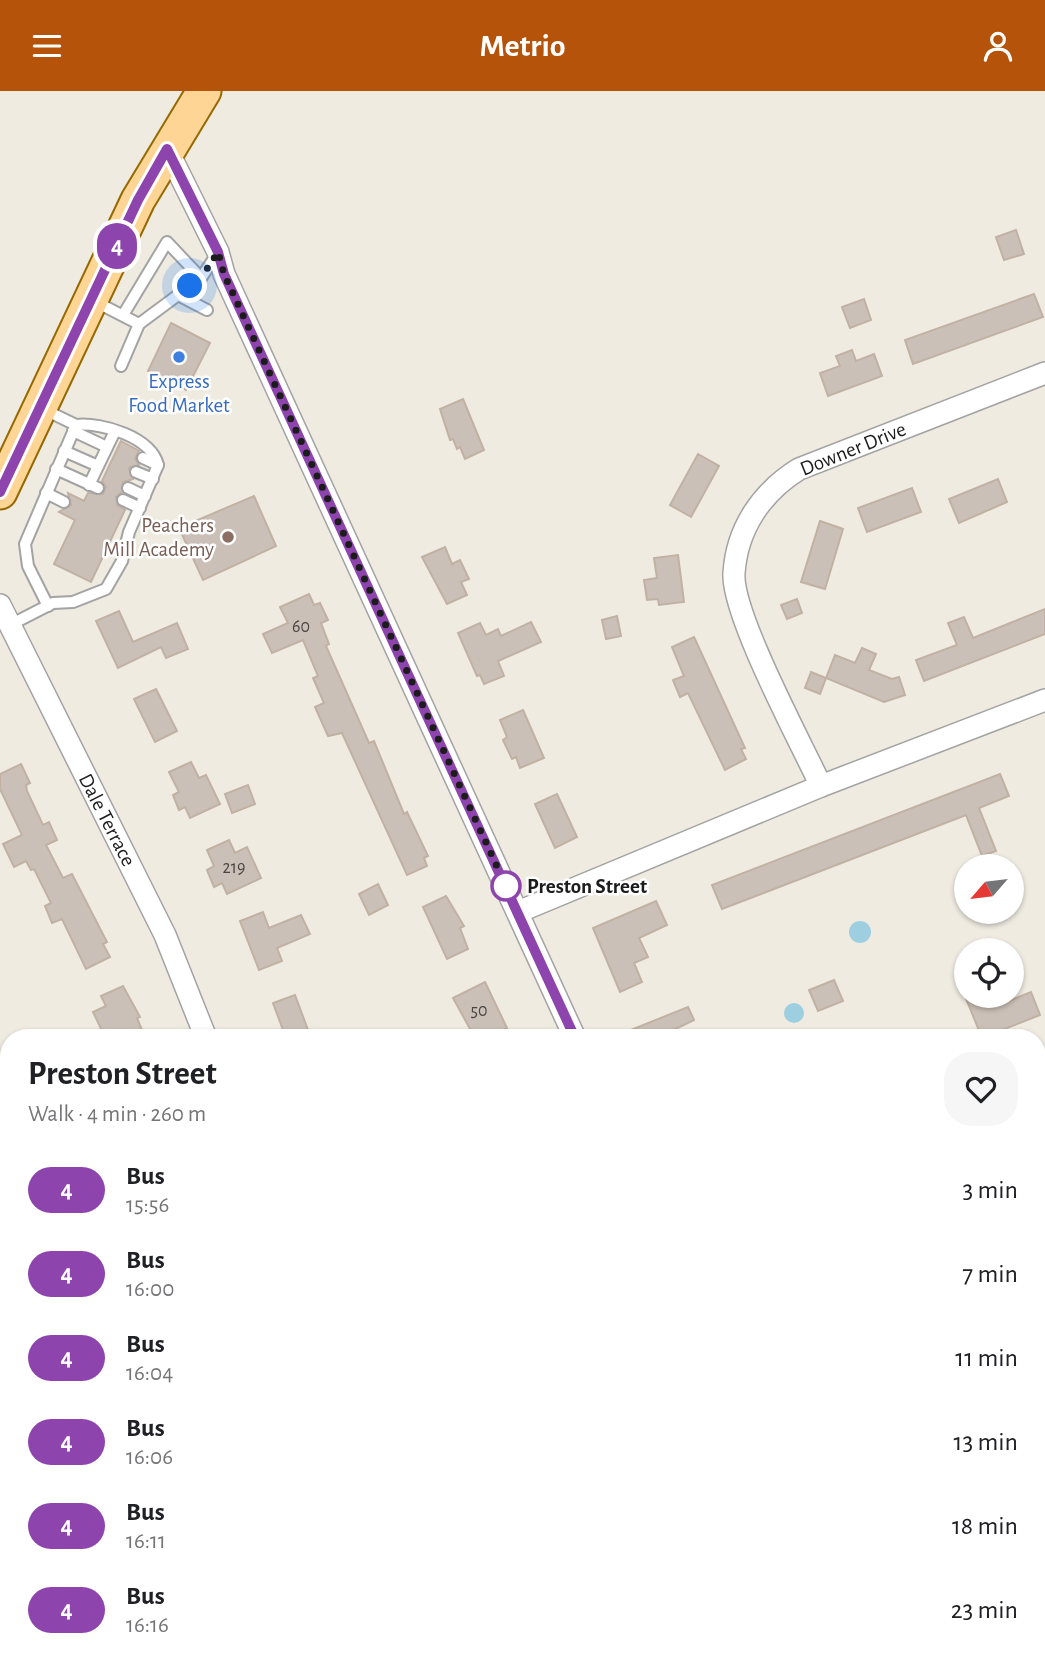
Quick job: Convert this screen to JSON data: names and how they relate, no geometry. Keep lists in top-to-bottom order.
{
  "streets": {
    "street": ["Downer Drive", "Dale Terrace"]
  },
  "places": ["Express Food Market", "Peachers Mill Academy", "Preston Street"],
  "lines": ["bus line 4"],
  "house_numbers": ["60", "219", "50"],
  "north": "bottom left",
  "page": {
    "header": "Metrio",
    "on_map": "4",
    "heading": ["Preston Street", "Walk · 4 min · 260 m"],
    "list": [
      {
        "mark": "4",
        "name": "Bus",
        "note": "15:56",
        "value": "3 min"
      },
      {
        "mark": "4",
        "name": "Bus",
        "note": "16:00",
        "value": "7 min"
      },
      {
        "mark": "4",
        "name": "Bus",
        "note": "16:04",
        "value": "11 min"
      },
      {
        "mark": "4",
        "name": "Bus",
        "note": "16:06",
        "value": "13 min"
      },
      {
        "mark": "4",
        "name": "Bus",
        "note": "16:11",
        "value": "18 min"
      },
      {
        "mark": "4",
        "name": "Bus",
        "note": "16:16",
        "value": "23 min"
      }
    ]
  }
}
